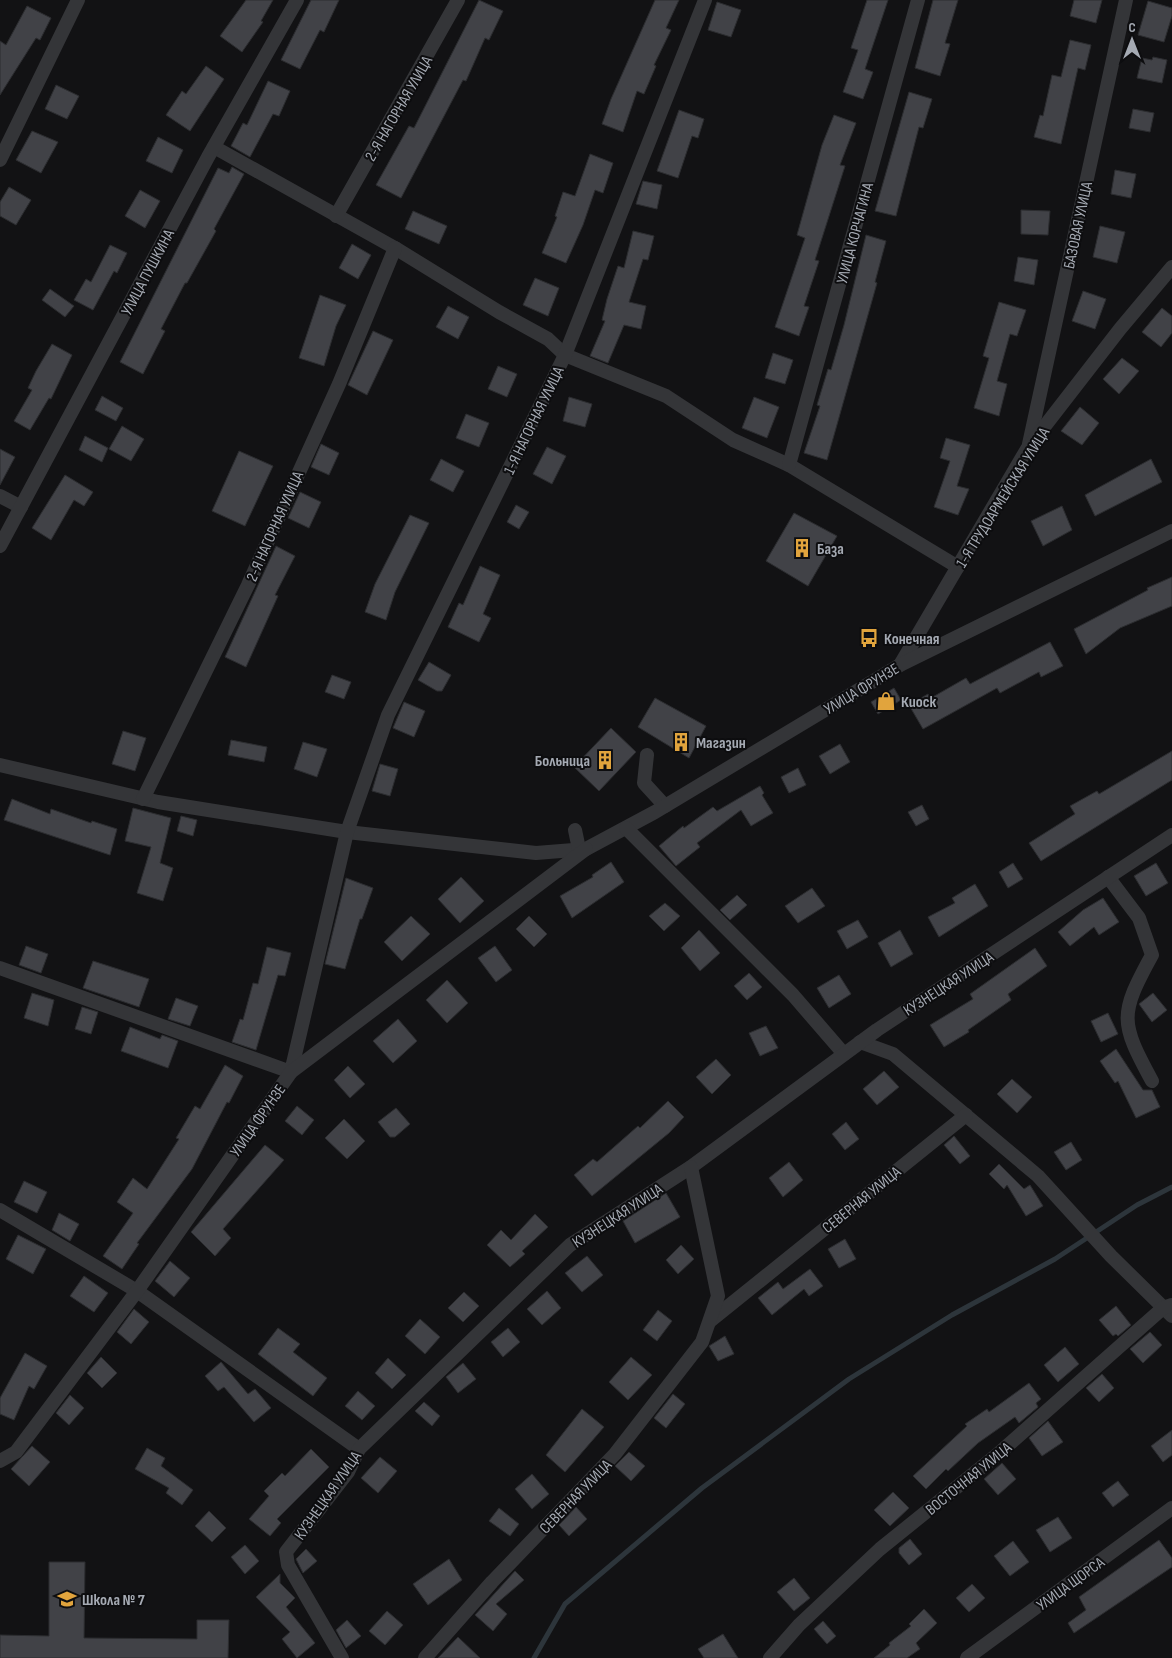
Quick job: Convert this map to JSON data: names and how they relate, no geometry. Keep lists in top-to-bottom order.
{
  "streets": {
    "street": [
      "2-Я НАГОРНАЯ УЛИЦА",
      "БАЗОВАЯ УЛИЦА",
      "УЛИЦА КОРЧАГИНА",
      "УЛИЦА ПУШКИНА",
      "1-Я НАГОРНАЯ УЛИЦА",
      "1-Я ТРУДОАРМЕЙСКАЯ УЛИЦА",
      "УЛИЦА ФРУНЗЕ",
      "КУЗНЕЦКАЯ УЛИЦА",
      "СЕВЕРНАЯ УЛИЦА",
      "ВОСТОЧНАЯ УЛИЦА",
      "УЛИЦА ЩОРСА"
    ]
  },
  "crossings": [
    ["2-Я НАГОРНАЯ УЛИЦА", "УЛИЦА ФРУНЗЕ"],
    ["БАЗОВАЯ УЛИЦА", "1-Я ТРУДОАРМЕЙСКАЯ УЛИЦА"],
    ["1-Я НАГОРНАЯ УЛИЦА", "УЛИЦА ФРУНЗЕ"],
    ["1-Я ТРУДОАРМЕЙСКАЯ УЛИЦА", "УЛИЦА ФРУНЗЕ"],
    ["КУЗНЕЦКАЯ УЛИЦА", "СЕВЕРНАЯ УЛИЦА"]
  ],
  "places": {
    "building": ["База", "Магазин", "Больница"],
    "bus stop": ["Конечная"],
    "shop": ["Киоск"],
    "school or university": ["Школа № 7"]
  },
  "north": "top"
}
